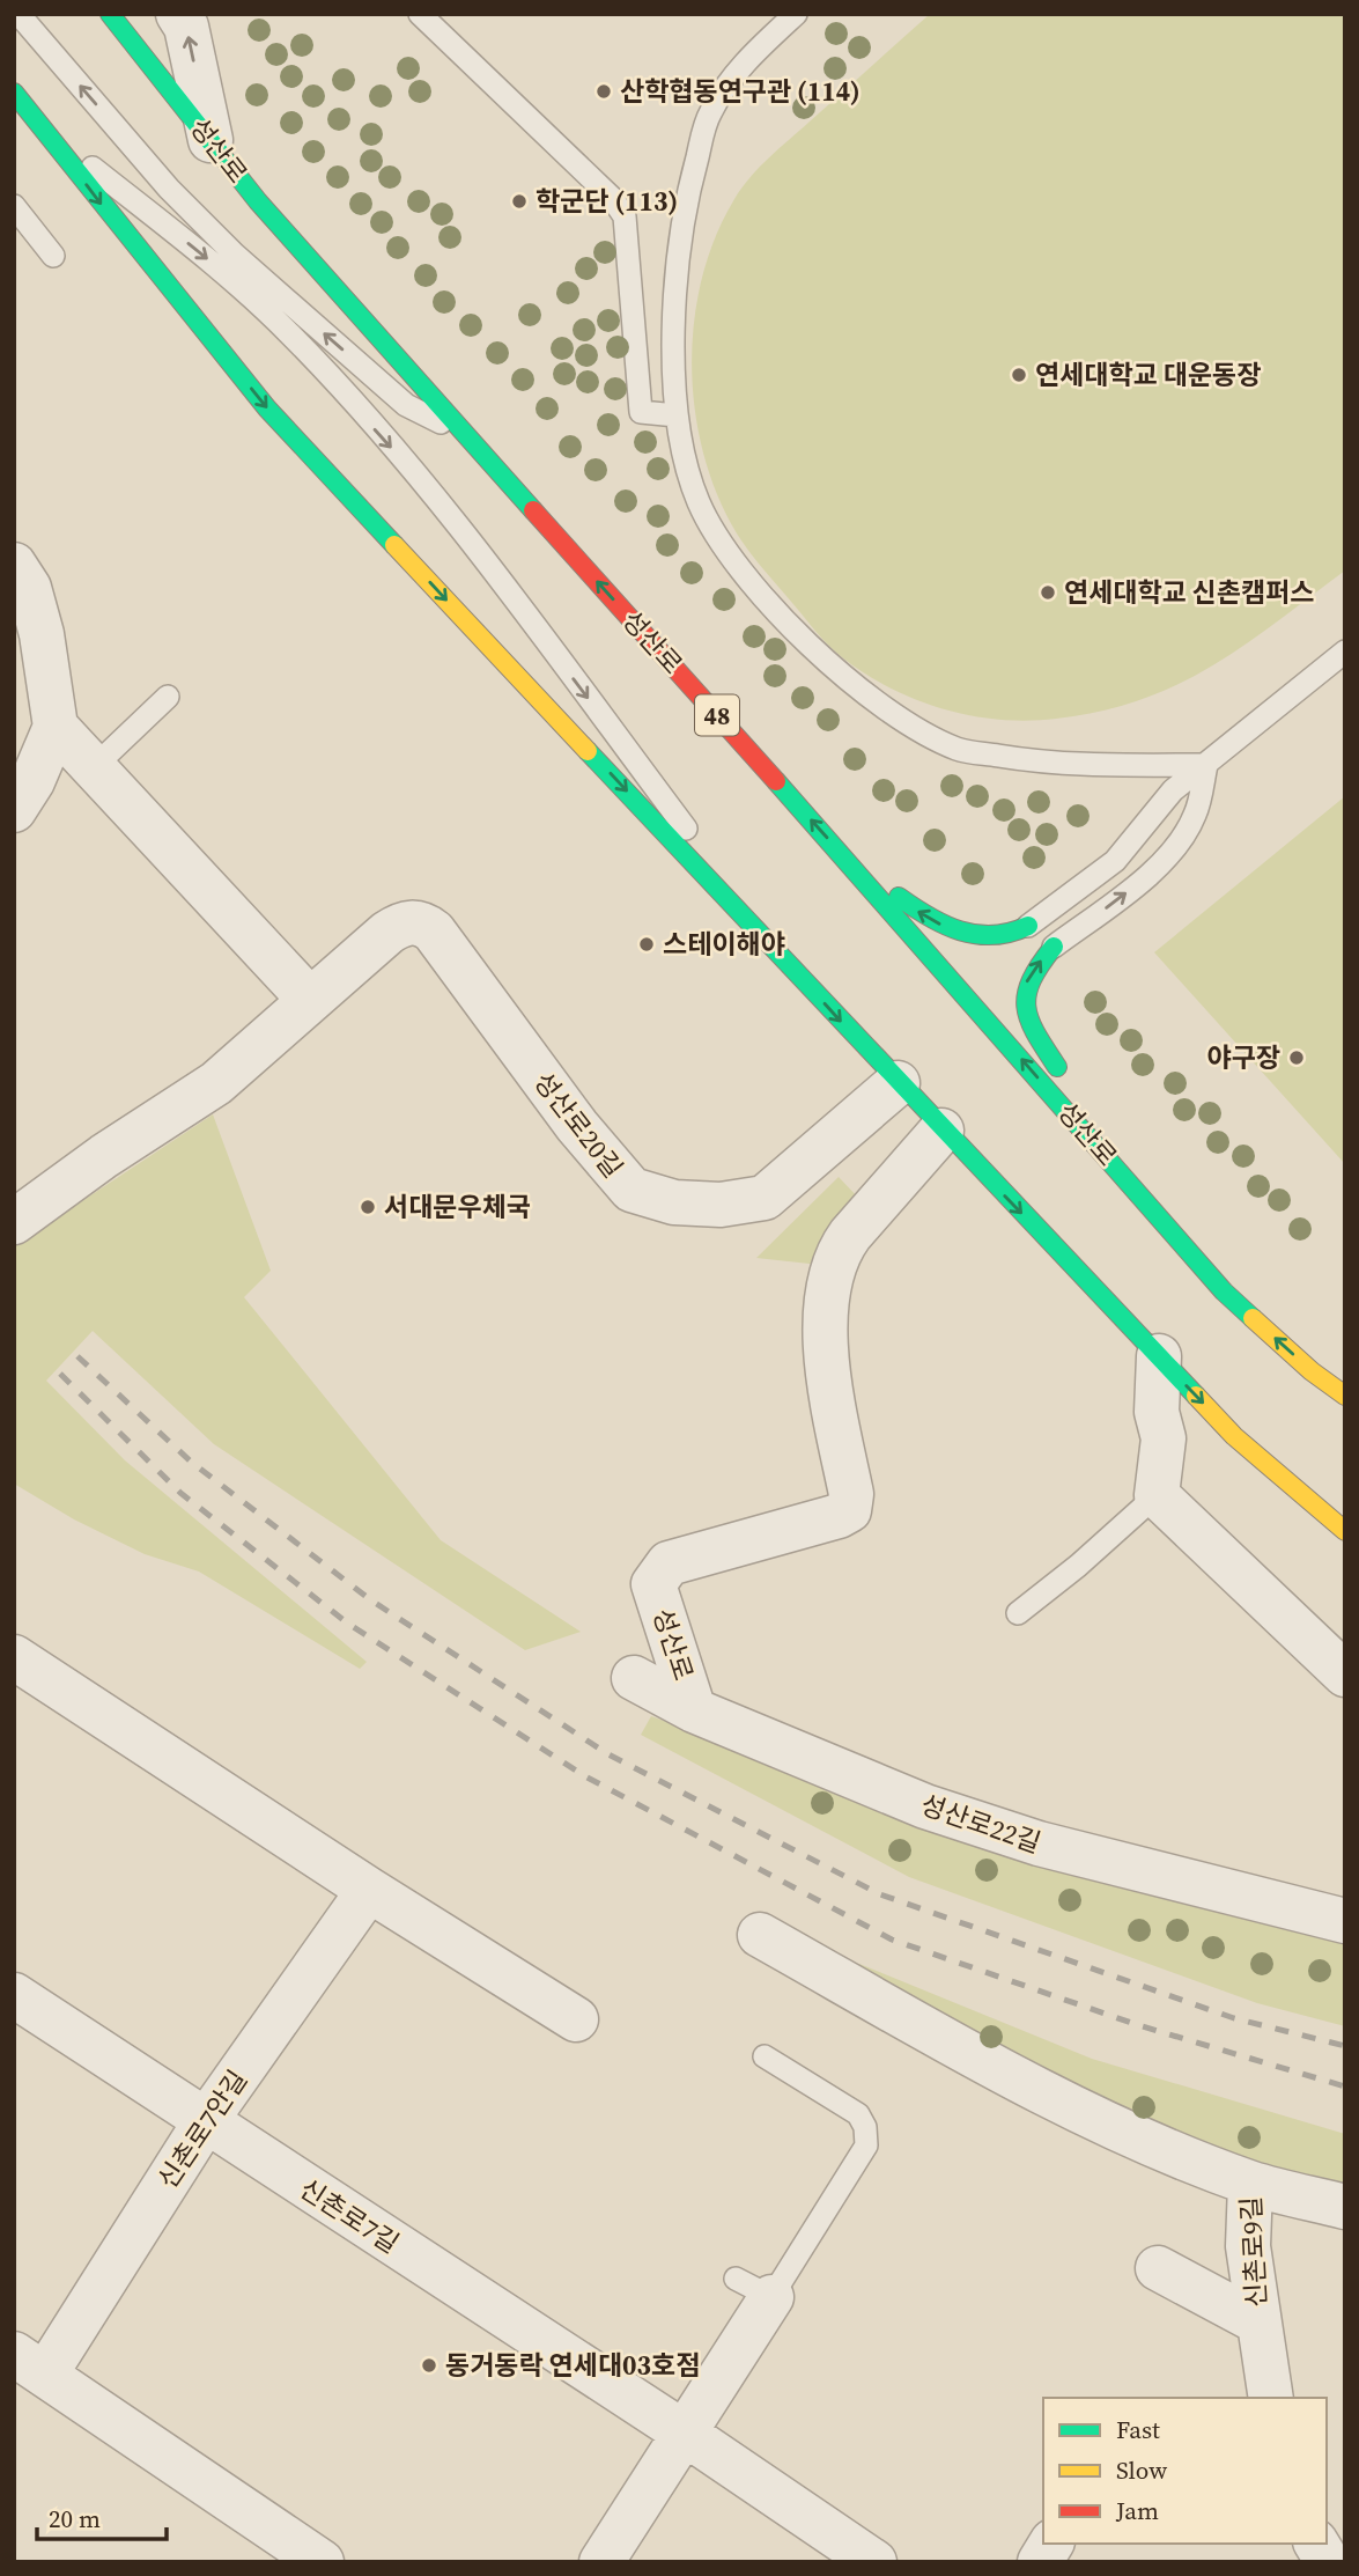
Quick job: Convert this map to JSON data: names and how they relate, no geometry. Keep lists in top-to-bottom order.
{
  "streets": {
    "main road": ["성산로", "48"],
    "street": [
      "성산로20길",
      "성산로22길",
      "신촌로7안길",
      "신촌로7길",
      "신촌로9길"
    ]
  },
  "crossings": [
    ["성산로", "성산로22길"],
    ["신촌로7안길", "신촌로7길"]
  ],
  "places": [
    "산학협동연구관 (114)",
    "학군단 (113)",
    "연세대학교 대운동장",
    "연세대학교 신촌캠퍼스",
    "스테이해야",
    "야구장",
    "서대문우체국",
    "동거동락 연세대03호점"
  ],
  "legend": ["Fast", "Slow", "Jam"],
  "scale_bar": "20 m"
}
